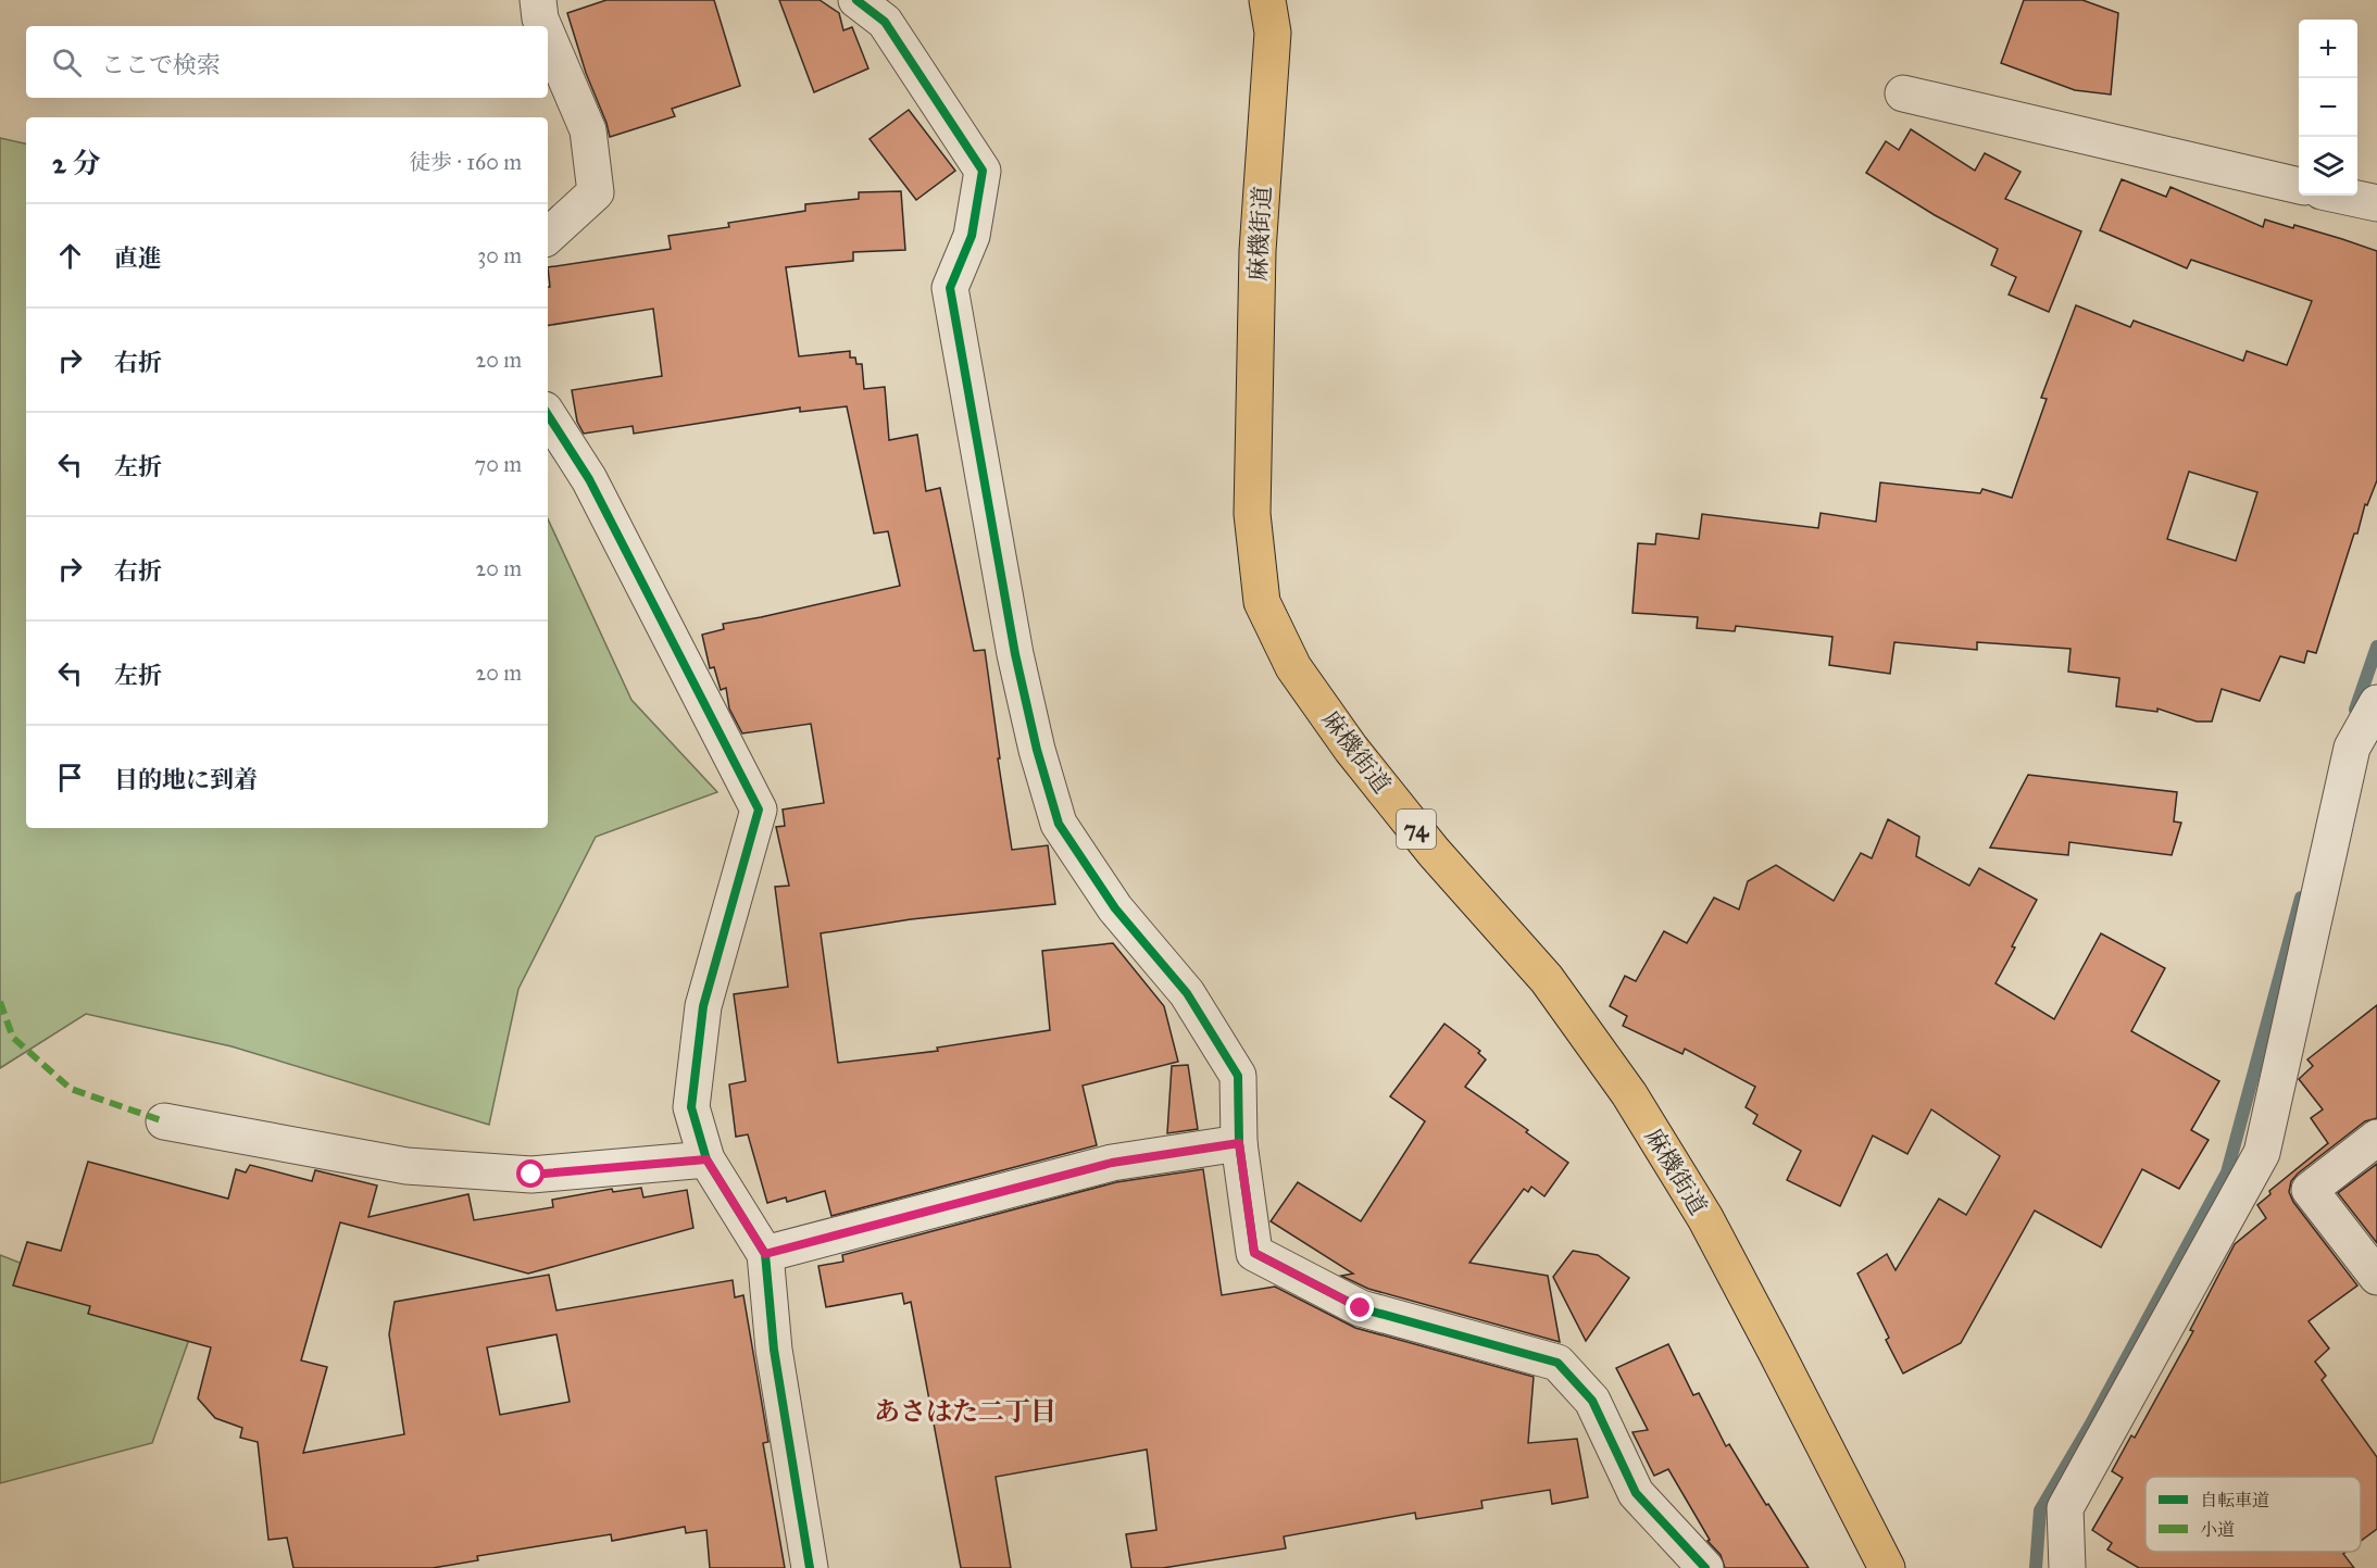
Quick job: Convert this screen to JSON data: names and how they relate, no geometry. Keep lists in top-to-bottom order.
{
  "streets": {
    "main road": ["麻機街道", "74"]
  },
  "districts": ["あさはた二丁目"],
  "legend": ["自転車道", "小道"],
  "page": {
    "map_buttons": ["+", "−"],
    "search": "ここで検索",
    "heading": ["2 分", "徒歩 · 160 m"],
    "list": [
      ["直進", "30 m"],
      ["右折", "20 m"],
      ["左折", "70 m"],
      ["右折", "20 m"],
      ["左折", "20 m"],
      "目的地に到着"
    ]
  }
}
